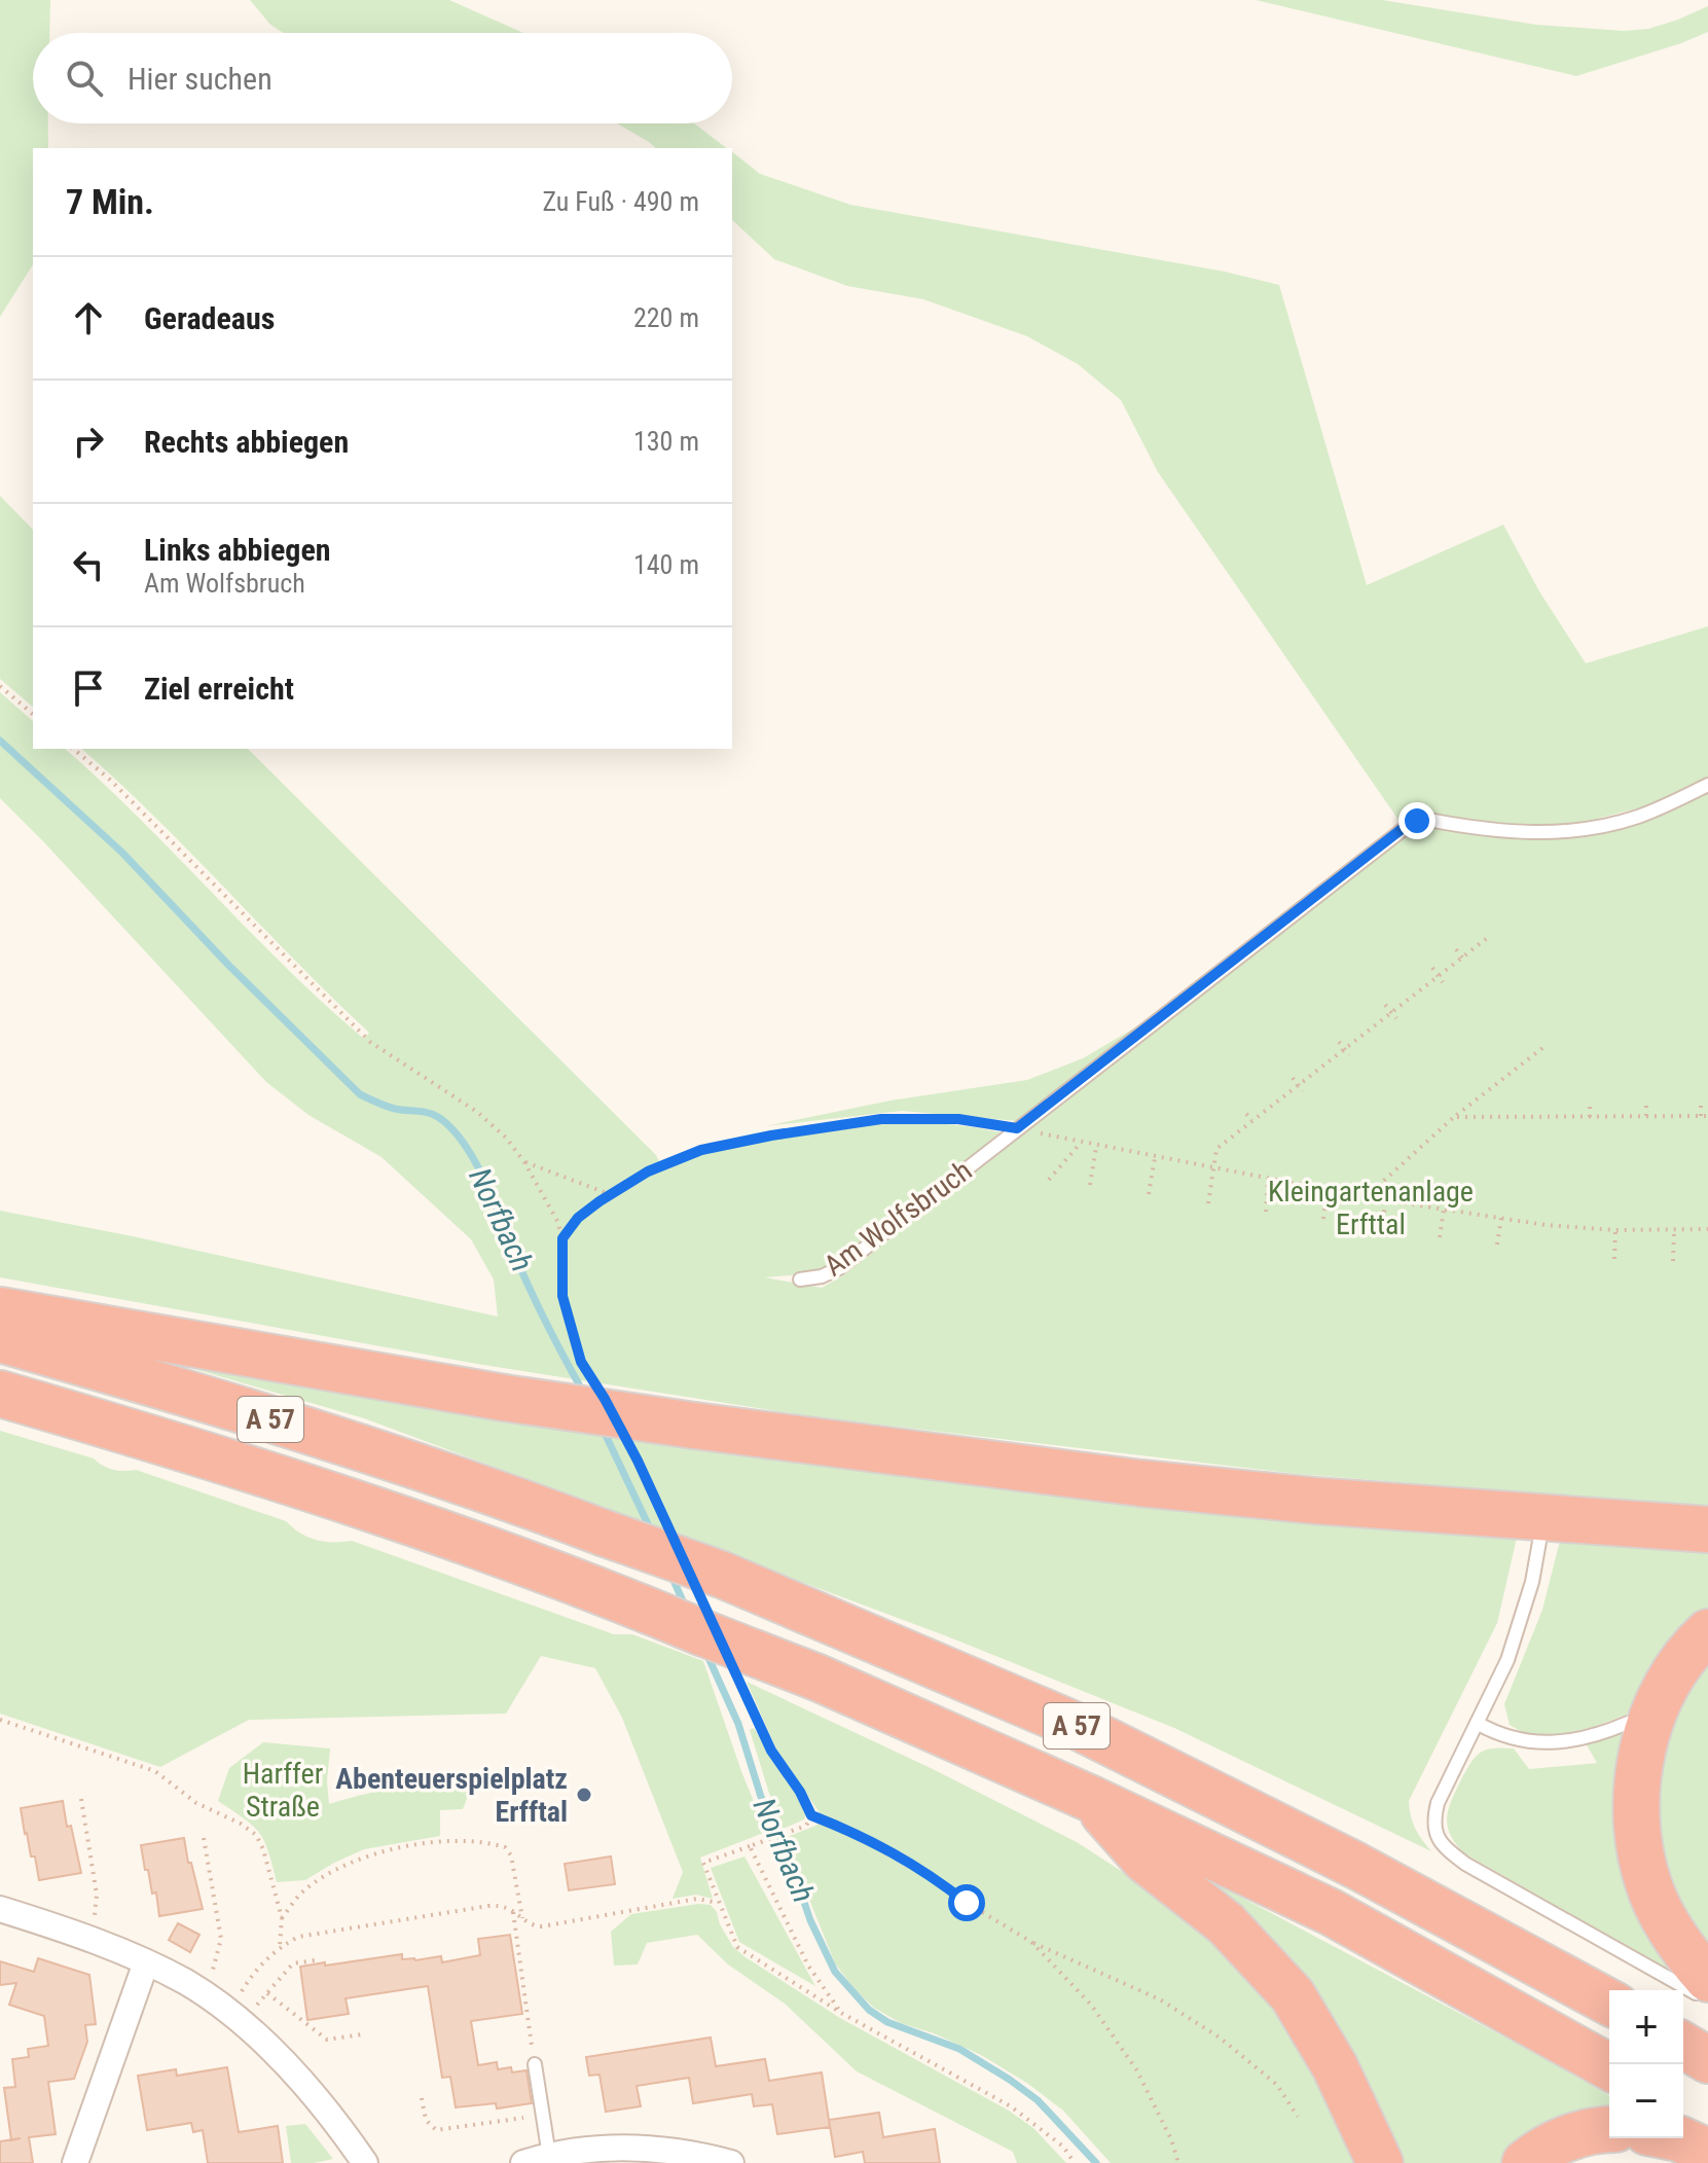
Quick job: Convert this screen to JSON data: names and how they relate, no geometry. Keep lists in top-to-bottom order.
{
  "streets": {
    "highway": ["A 57"],
    "lane": ["Am Wolfsbruch"]
  },
  "water": ["Norfbach"],
  "parks": ["Kleingartenanlage Erfttal", "Harffer Straße"],
  "places": ["Abenteuerspielplatz Erfftal"],
  "page": {
    "search": "Hier suchen",
    "heading": ["7 Min.", "Zu Fuß · 490 m"],
    "list": [
      ["Geradeaus", "220 m"],
      ["Rechts abbiegen", "130 m"],
      ["Links abbiegen", "Am Wolfsbruch", "140 m"],
      "Ziel erreicht"
    ],
    "map_buttons": ["+", "−"]
  }
}
